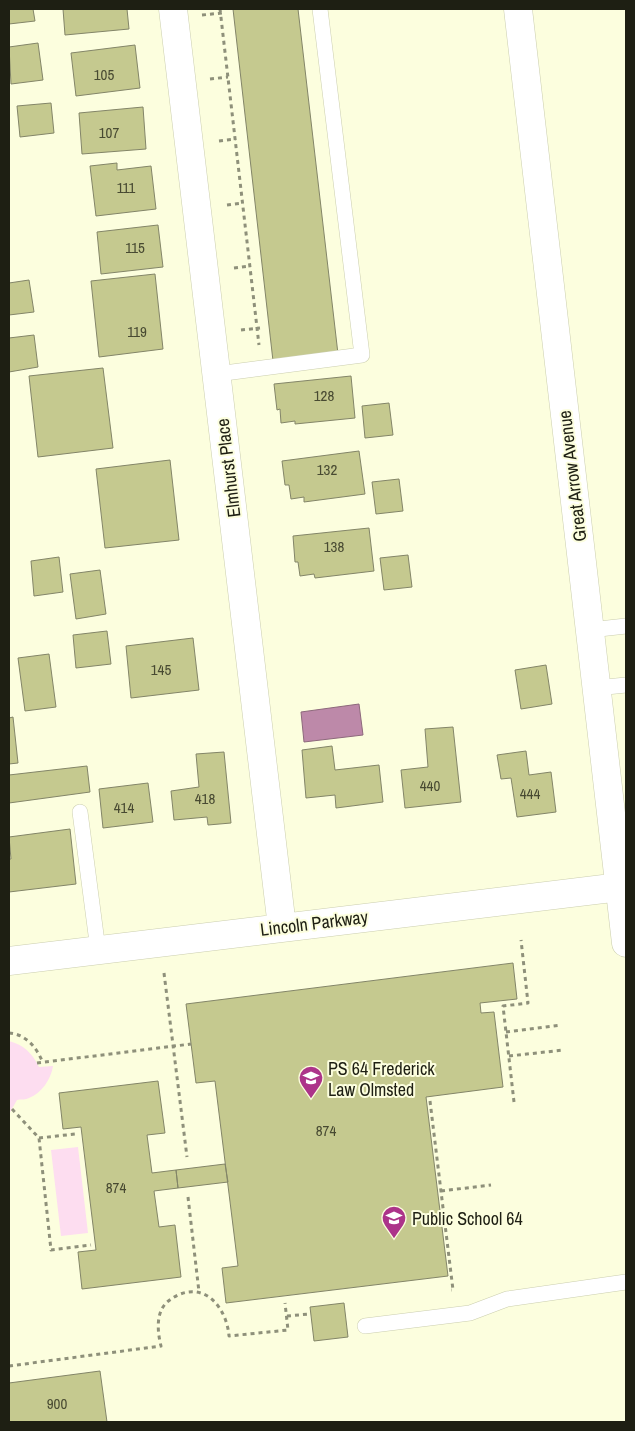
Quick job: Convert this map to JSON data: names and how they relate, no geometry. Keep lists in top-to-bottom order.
{
  "streets": {
    "street": ["Elmhurst Place", "Great Arrow Avenue", "Lincoln Parkway"]
  },
  "crossings": [
    ["Elmhurst Place", "Lincoln Parkway"],
    ["Great Arrow Avenue", "Lincoln Parkway"]
  ],
  "places": {
    "school or university": ["PS 64 Frederick Law Olmsted", "Public School 64"]
  },
  "house_numbers": [
    "105",
    "107",
    "111",
    "115",
    "119",
    "128",
    "132",
    "138",
    "145",
    "440",
    "444",
    "418",
    "414",
    "874",
    "874",
    "900"
  ]
}
